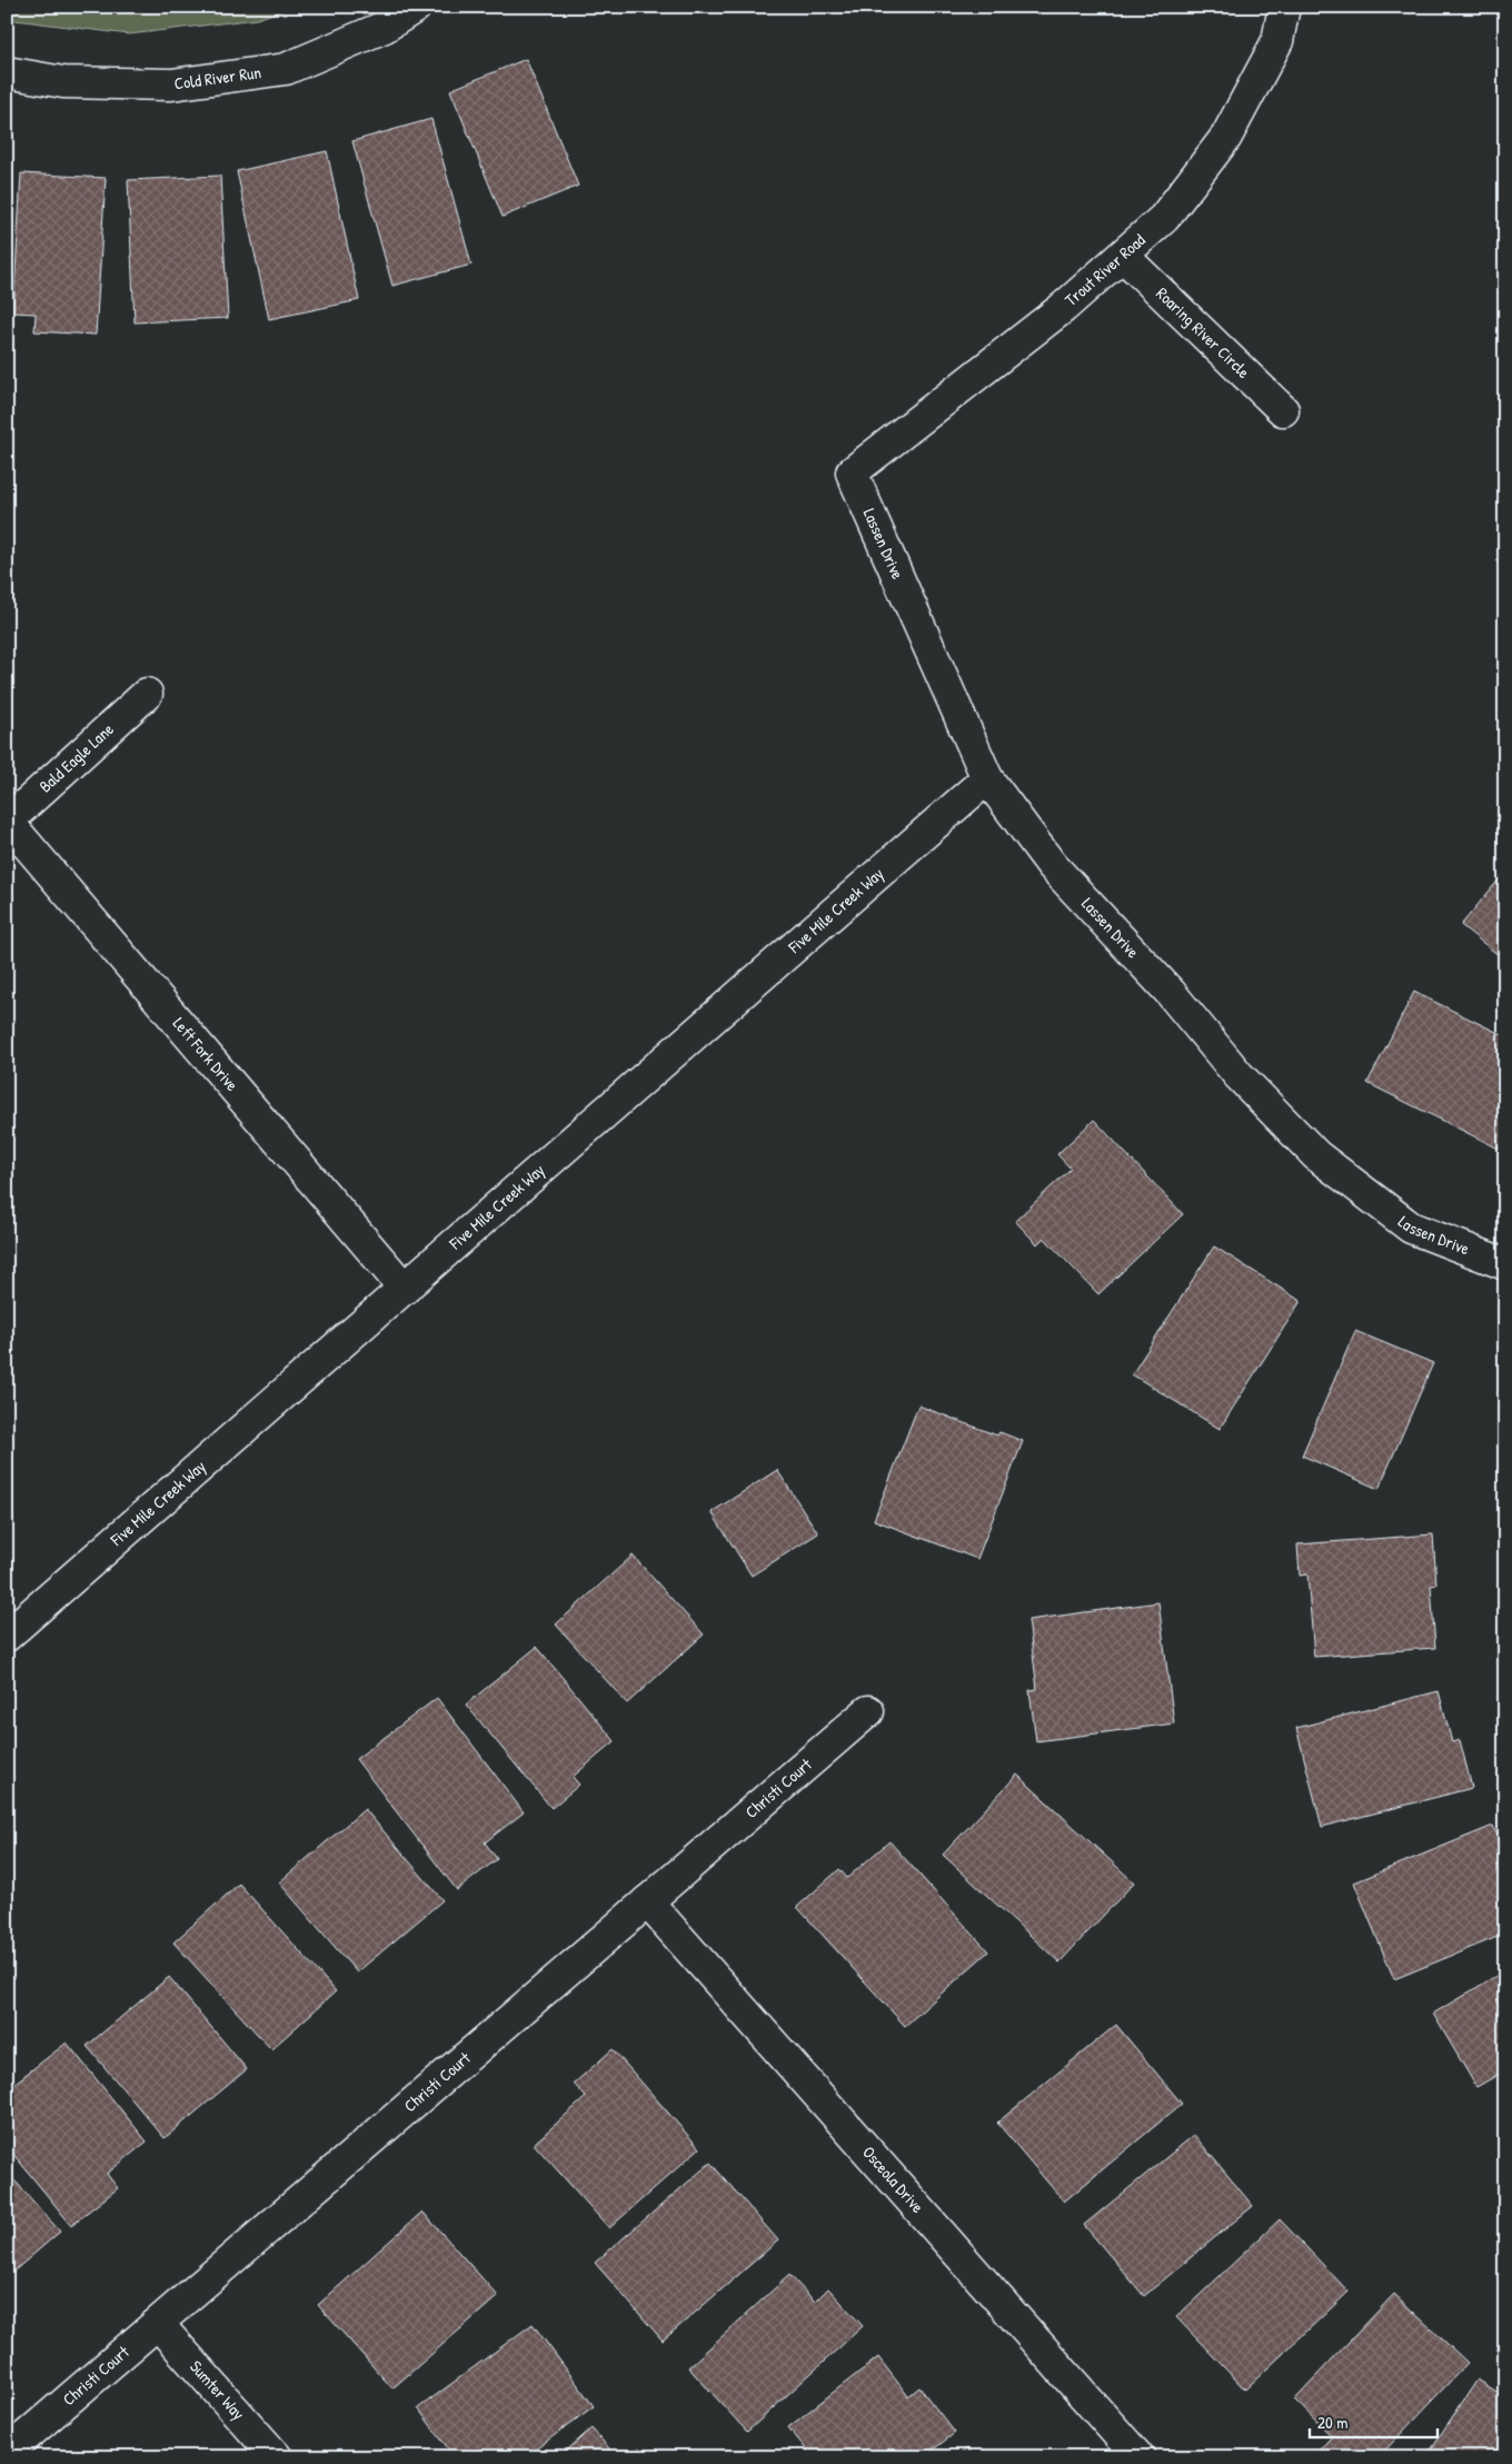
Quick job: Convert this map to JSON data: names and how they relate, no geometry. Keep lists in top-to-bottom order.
{
  "streets": {
    "street": [
      "Cold River Run",
      "Trout River Road",
      "Roaring River Circle",
      "Lassen Drive",
      "Bald Eagle Lane",
      "Five Mile Creek Way",
      "Left Fork Drive",
      "Christi Court",
      "Osceola Drive",
      "Sumter Way"
    ]
  },
  "crossings": [
    ["Trout River Road", "Roaring River Circle"],
    ["Trout River Road", "Lassen Drive"],
    ["Lassen Drive", "Five Mile Creek Way"],
    ["Bald Eagle Lane", "Left Fork Drive"],
    ["Five Mile Creek Way", "Left Fork Drive"],
    ["Christi Court", "Osceola Drive"],
    ["Christi Court", "Sumter Way"]
  ],
  "scale_bar": "20 m"
}
